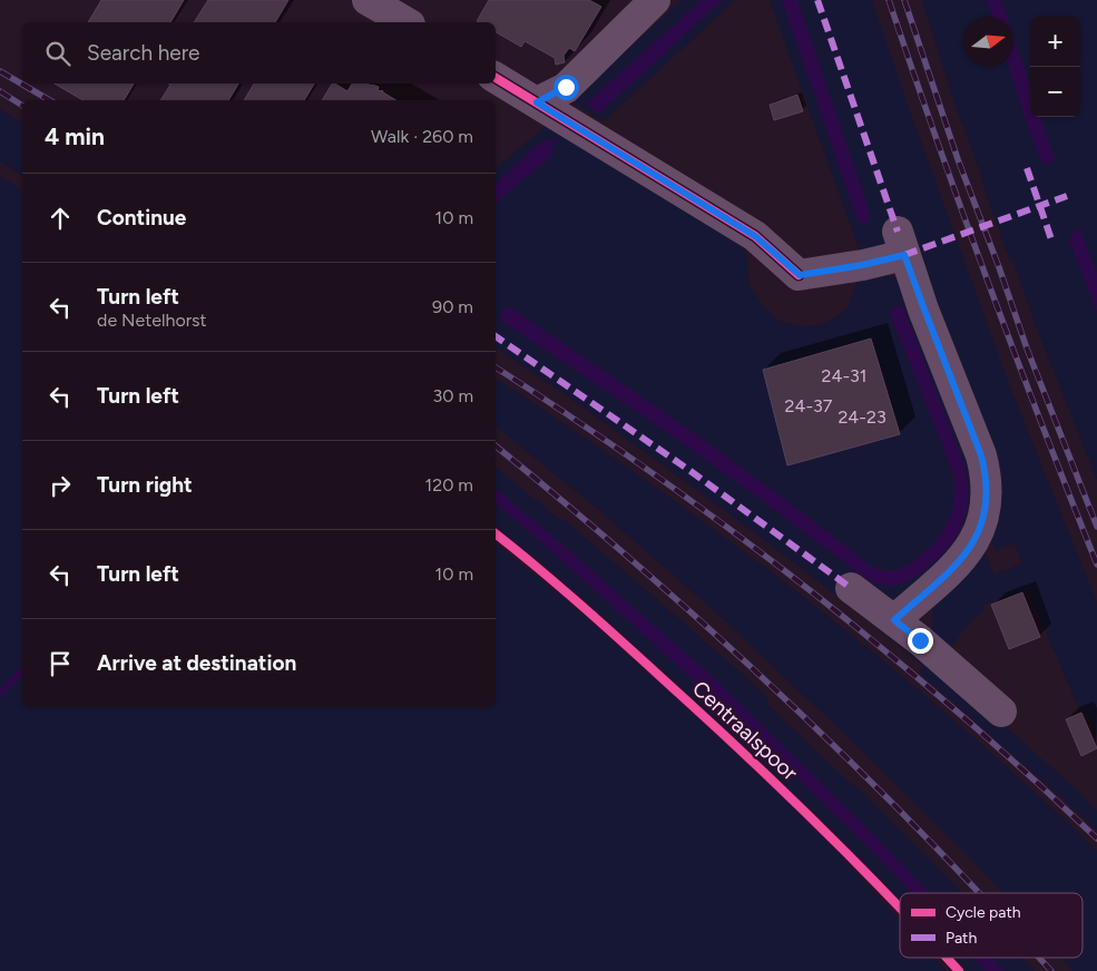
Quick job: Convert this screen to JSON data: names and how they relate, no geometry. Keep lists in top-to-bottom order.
{
  "streets": {
    "cycle path": ["Centraalspoor"]
  },
  "house_numbers": ["24-31", "24-37", "24-23"],
  "legend": ["Cycle path", "Path"],
  "north": "right",
  "page": {
    "map_buttons": ["+", "−"],
    "search": "Search here",
    "heading": ["4 min", "Walk · 260 m"],
    "list": [
      ["Continue", "10 m"],
      ["Turn left", "de Netelhorst", "90 m"],
      ["Turn left", "30 m"],
      ["Turn right", "120 m"],
      ["Turn left", "10 m"],
      "Arrive at destination"
    ]
  }
}
